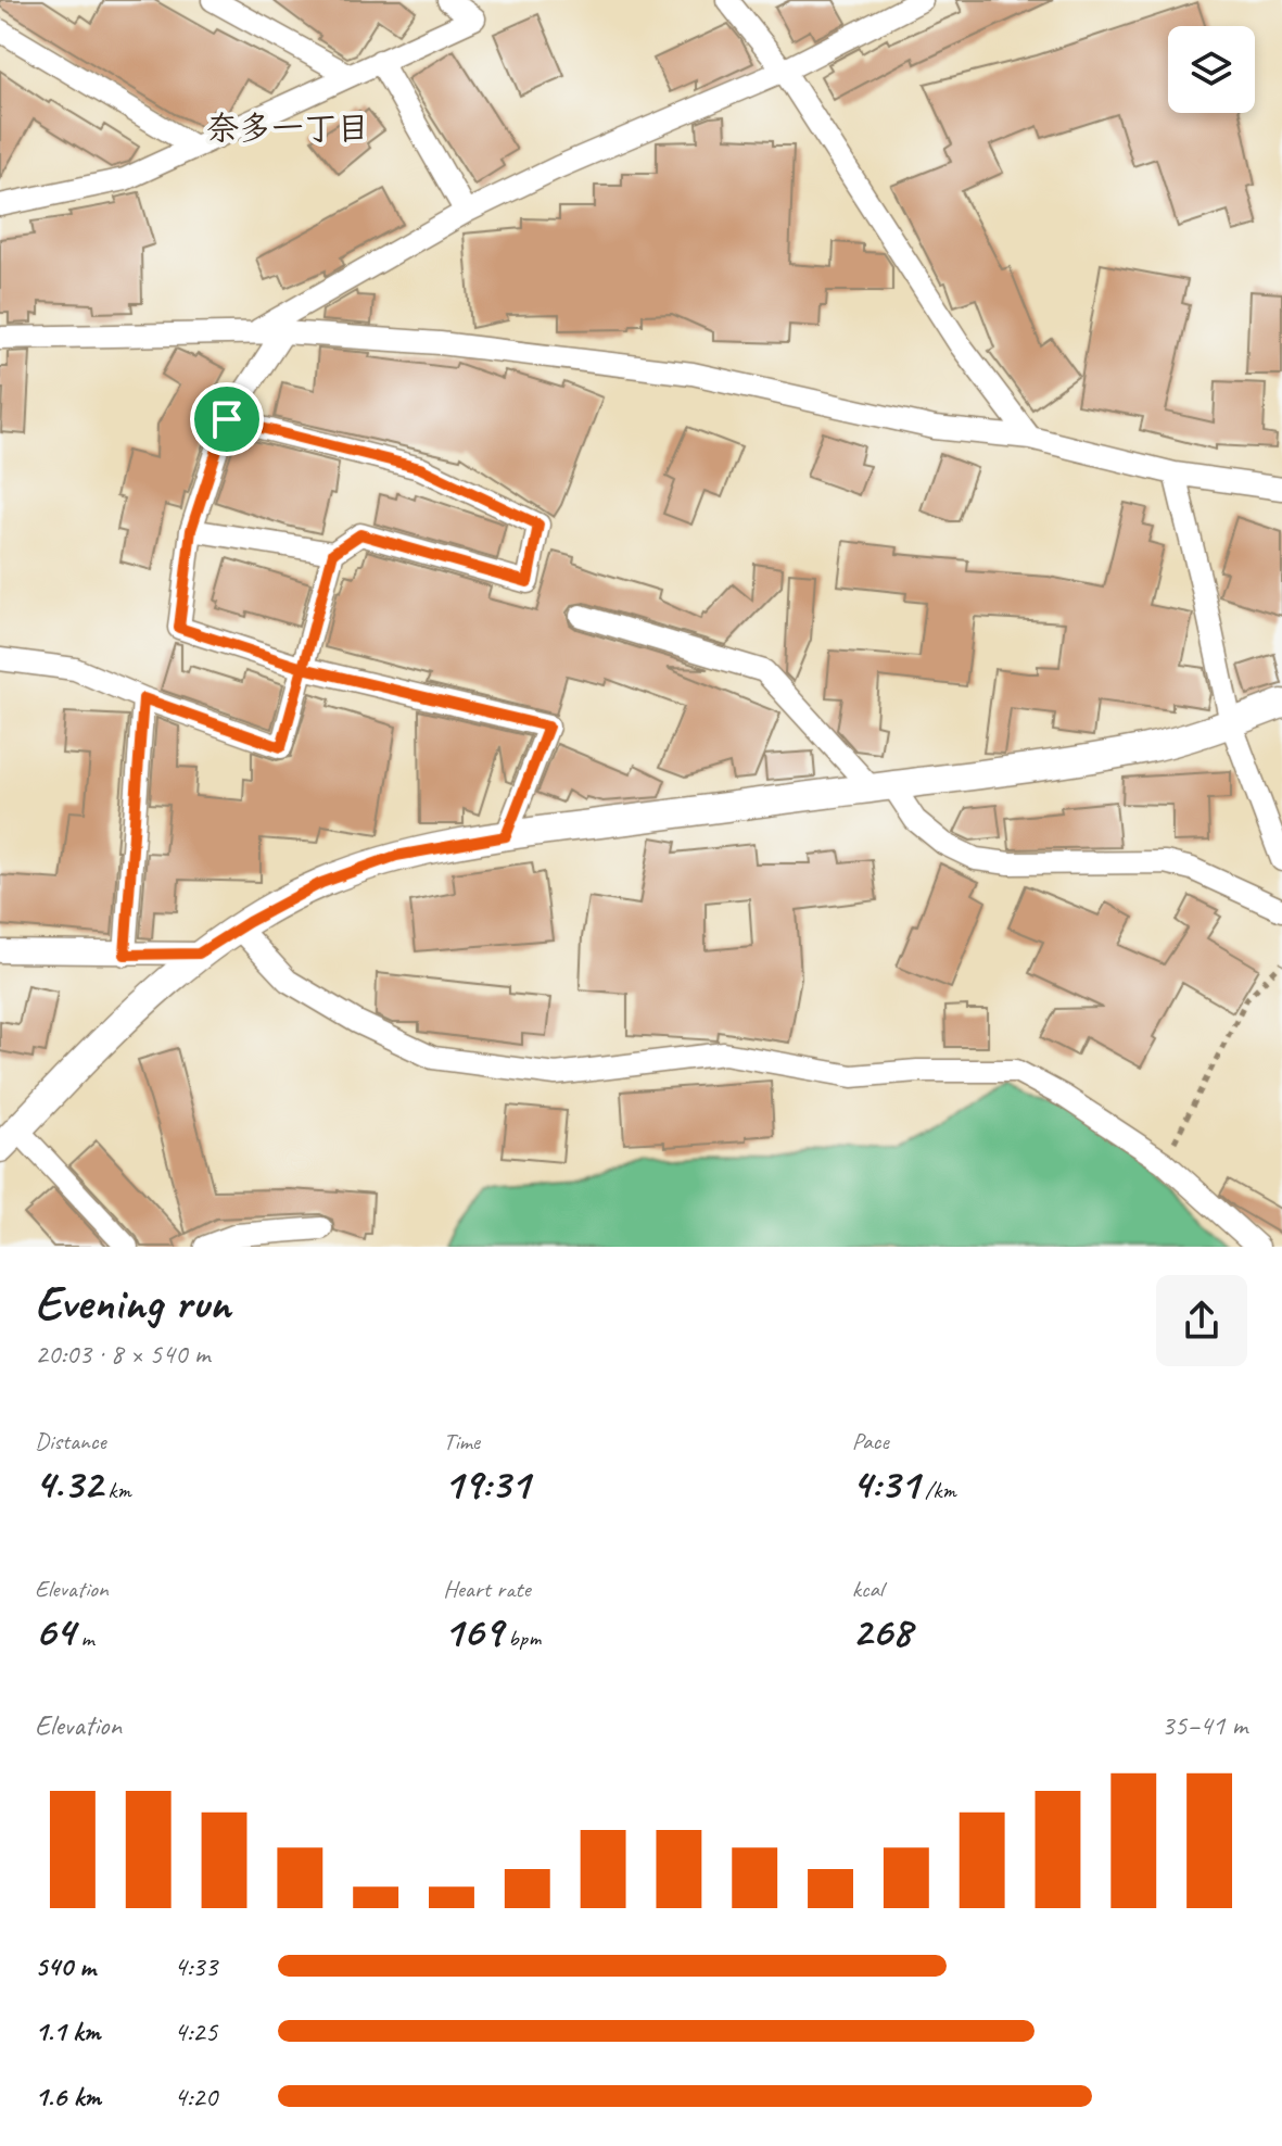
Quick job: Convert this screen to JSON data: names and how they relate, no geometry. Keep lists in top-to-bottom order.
{
  "districts": ["奈多一丁目"],
  "page": {
    "heading": ["Evening run", "20:03 · 8 × 540 m"],
    "stats": [
      ["Distance", "4.32 km"],
      ["Time", "19:31"],
      ["Pace", "4:31 /km"],
      ["Elevation", "64 m"],
      ["Heart rate", "169 bpm"],
      ["kcal", "268"]
    ],
    "chart": ["Elevation", "35–41 m"],
    "list": [
      {
        "name": "540 m",
        "note": "4:33"
      },
      {
        "name": "1.1 km",
        "note": "4:25"
      },
      {
        "name": "1.6 km",
        "note": "4:20"
      }
    ]
  }
}
